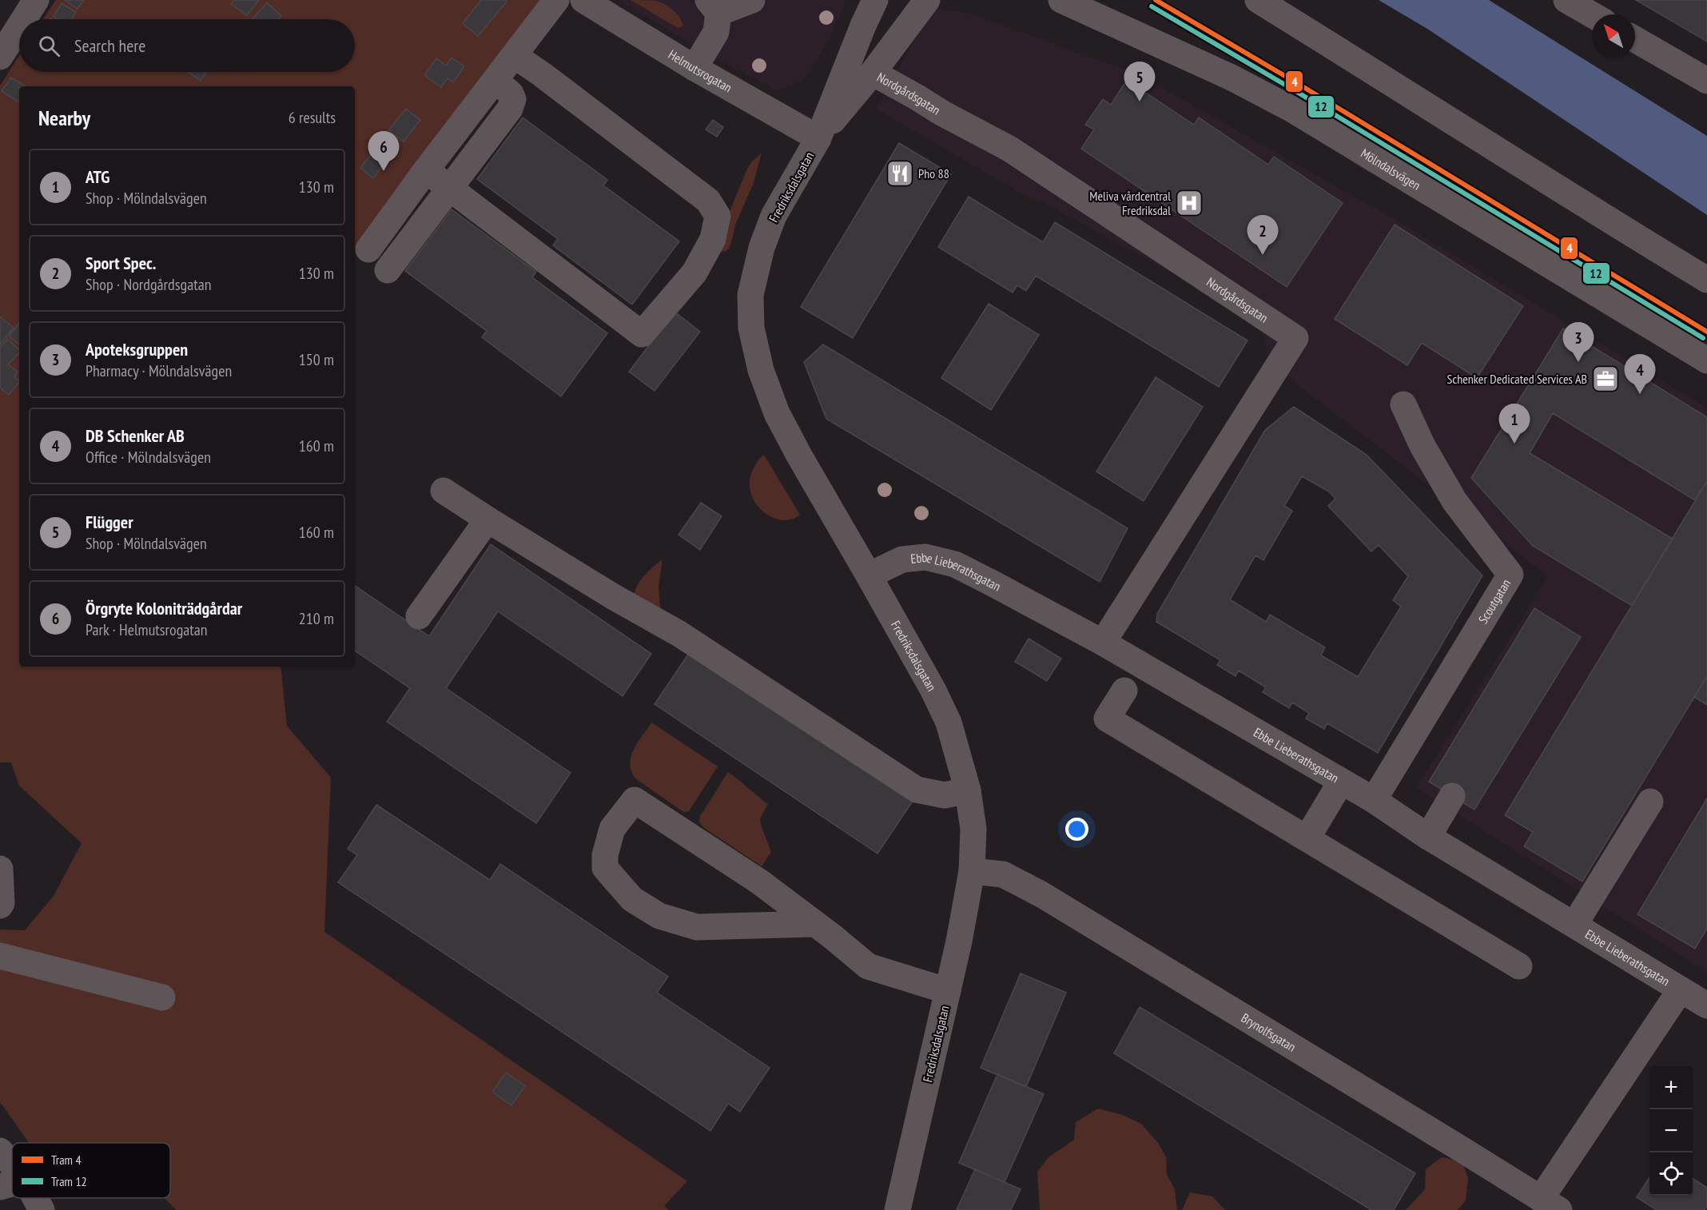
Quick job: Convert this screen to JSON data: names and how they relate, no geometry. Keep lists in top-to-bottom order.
{
  "streets": {
    "main road": ["Mölndalsvägen"],
    "street": [
      "Helmutsrogatan",
      "Nordgårdsgatan",
      "Fredriksdalsgatan",
      "Ebbe Lieberathsgatan",
      "Scoutgatan",
      "Brynolfsgatan"
    ]
  },
  "crossings": [
    ["Helmutsrogatan", "Fredriksdalsgatan"],
    ["Nordgårdsgatan", "Fredriksdalsgatan"],
    ["Nordgårdsgatan", "Ebbe Lieberathsgatan"],
    ["Fredriksdalsgatan", "Ebbe Lieberathsgatan"],
    ["Fredriksdalsgatan", "Brynolfsgatan"],
    ["Ebbe Lieberathsgatan", "Scoutgatan"]
  ],
  "places": {
    "restaurant": ["Pho 88"],
    "hospital": ["Meliva vårdcentral Fredriksdal"],
    "office": ["Schenker Dedicated Services AB"]
  },
  "lines": ["tram line 4", "tram line 12"],
  "legend": ["Tram 4", "Tram 12"],
  "north": "top left",
  "page": {
    "search": "Search here",
    "pins": [
      "5",
      "6",
      "2",
      "3",
      "4",
      "1"
    ],
    "heading": ["Nearby", "6 results"],
    "list": [
      {
        "mark": "1",
        "name": "ATG",
        "note": "Shop · Mölndalsvägen",
        "value": "130 m"
      },
      {
        "mark": "2",
        "name": "Sport Spec.",
        "note": "Shop · Nordgårdsgatan",
        "value": "130 m"
      },
      {
        "mark": "3",
        "name": "Apoteksgruppen",
        "note": "Pharmacy · Mölndalsvägen",
        "value": "150 m"
      },
      {
        "mark": "4",
        "name": "DB Schenker AB",
        "note": "Office · Mölndalsvägen",
        "value": "160 m"
      },
      {
        "mark": "5",
        "name": "Flügger",
        "note": "Shop · Mölndalsvägen",
        "value": "160 m"
      },
      {
        "mark": "6",
        "name": "Örgryte Koloniträdgårdar",
        "note": "Park · Helmutsrogatan",
        "value": "210 m"
      }
    ],
    "map_buttons": ["+", "−"]
  }
}
